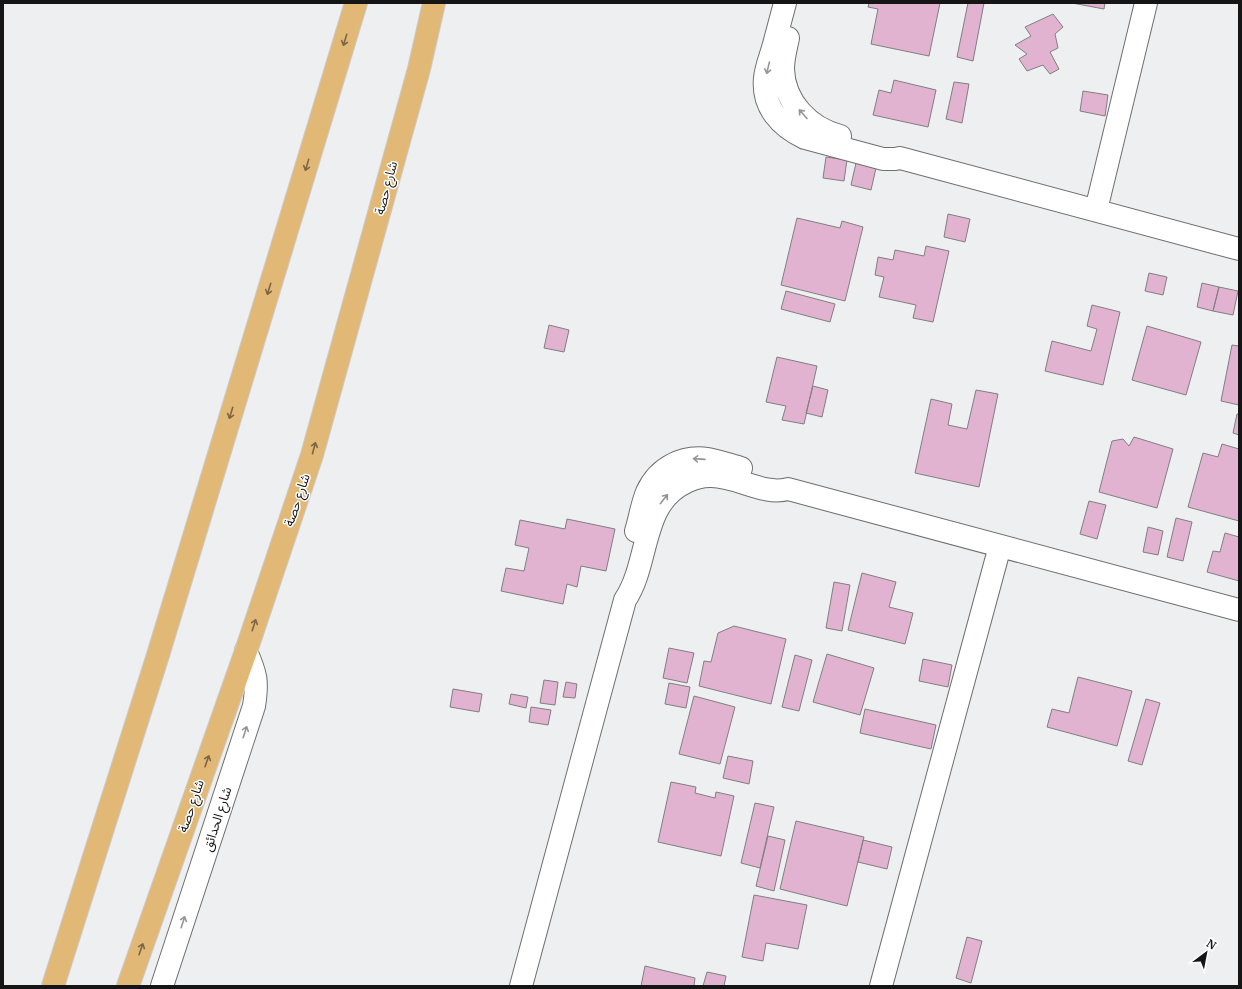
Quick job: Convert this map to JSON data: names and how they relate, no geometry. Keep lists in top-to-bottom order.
{
  "streets": {
    "main road": ["شارع حصة"],
    "street": ["شارع الحدائق"]
  },
  "crossings": [
    ["شارع حصة", "شارع الحدائق"]
  ],
  "one_way": ["شارع الحدائق"],
  "north": "top right"
}
